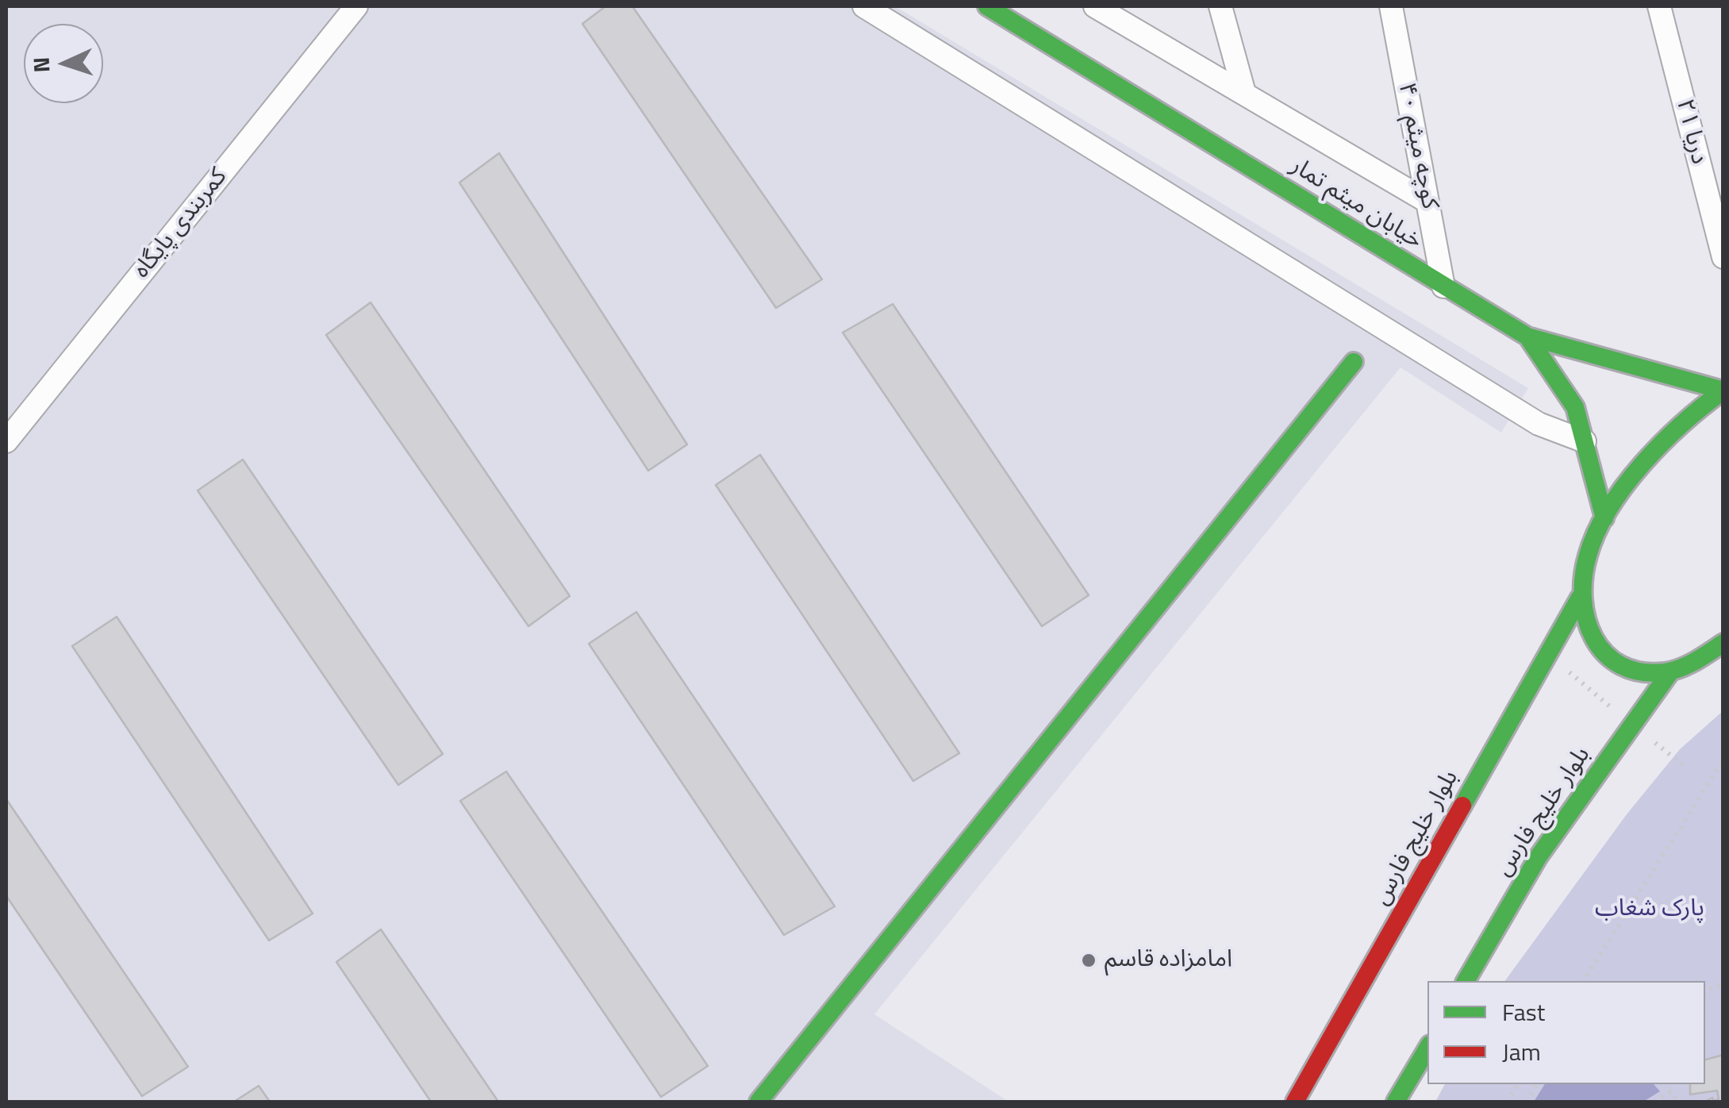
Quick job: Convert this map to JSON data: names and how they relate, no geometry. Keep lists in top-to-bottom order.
{
  "streets": {
    "street": [
      "دریا ۲۱",
      "کوچه میثم ۴۰",
      "خیابان میثم تمار",
      "کمربندی پایگاه",
      "بلوار خلیج ‌فارس",
      "بلوار خلیج‌ فارس"
    ]
  },
  "crossings": [
    ["کوچه میثم ۴۰", "خیابان میثم تمار"]
  ],
  "parks": ["پارک شغاب"],
  "places": ["امامزاده قاسم"],
  "legend": ["Fast", "Jam"],
  "north": "left"
}
